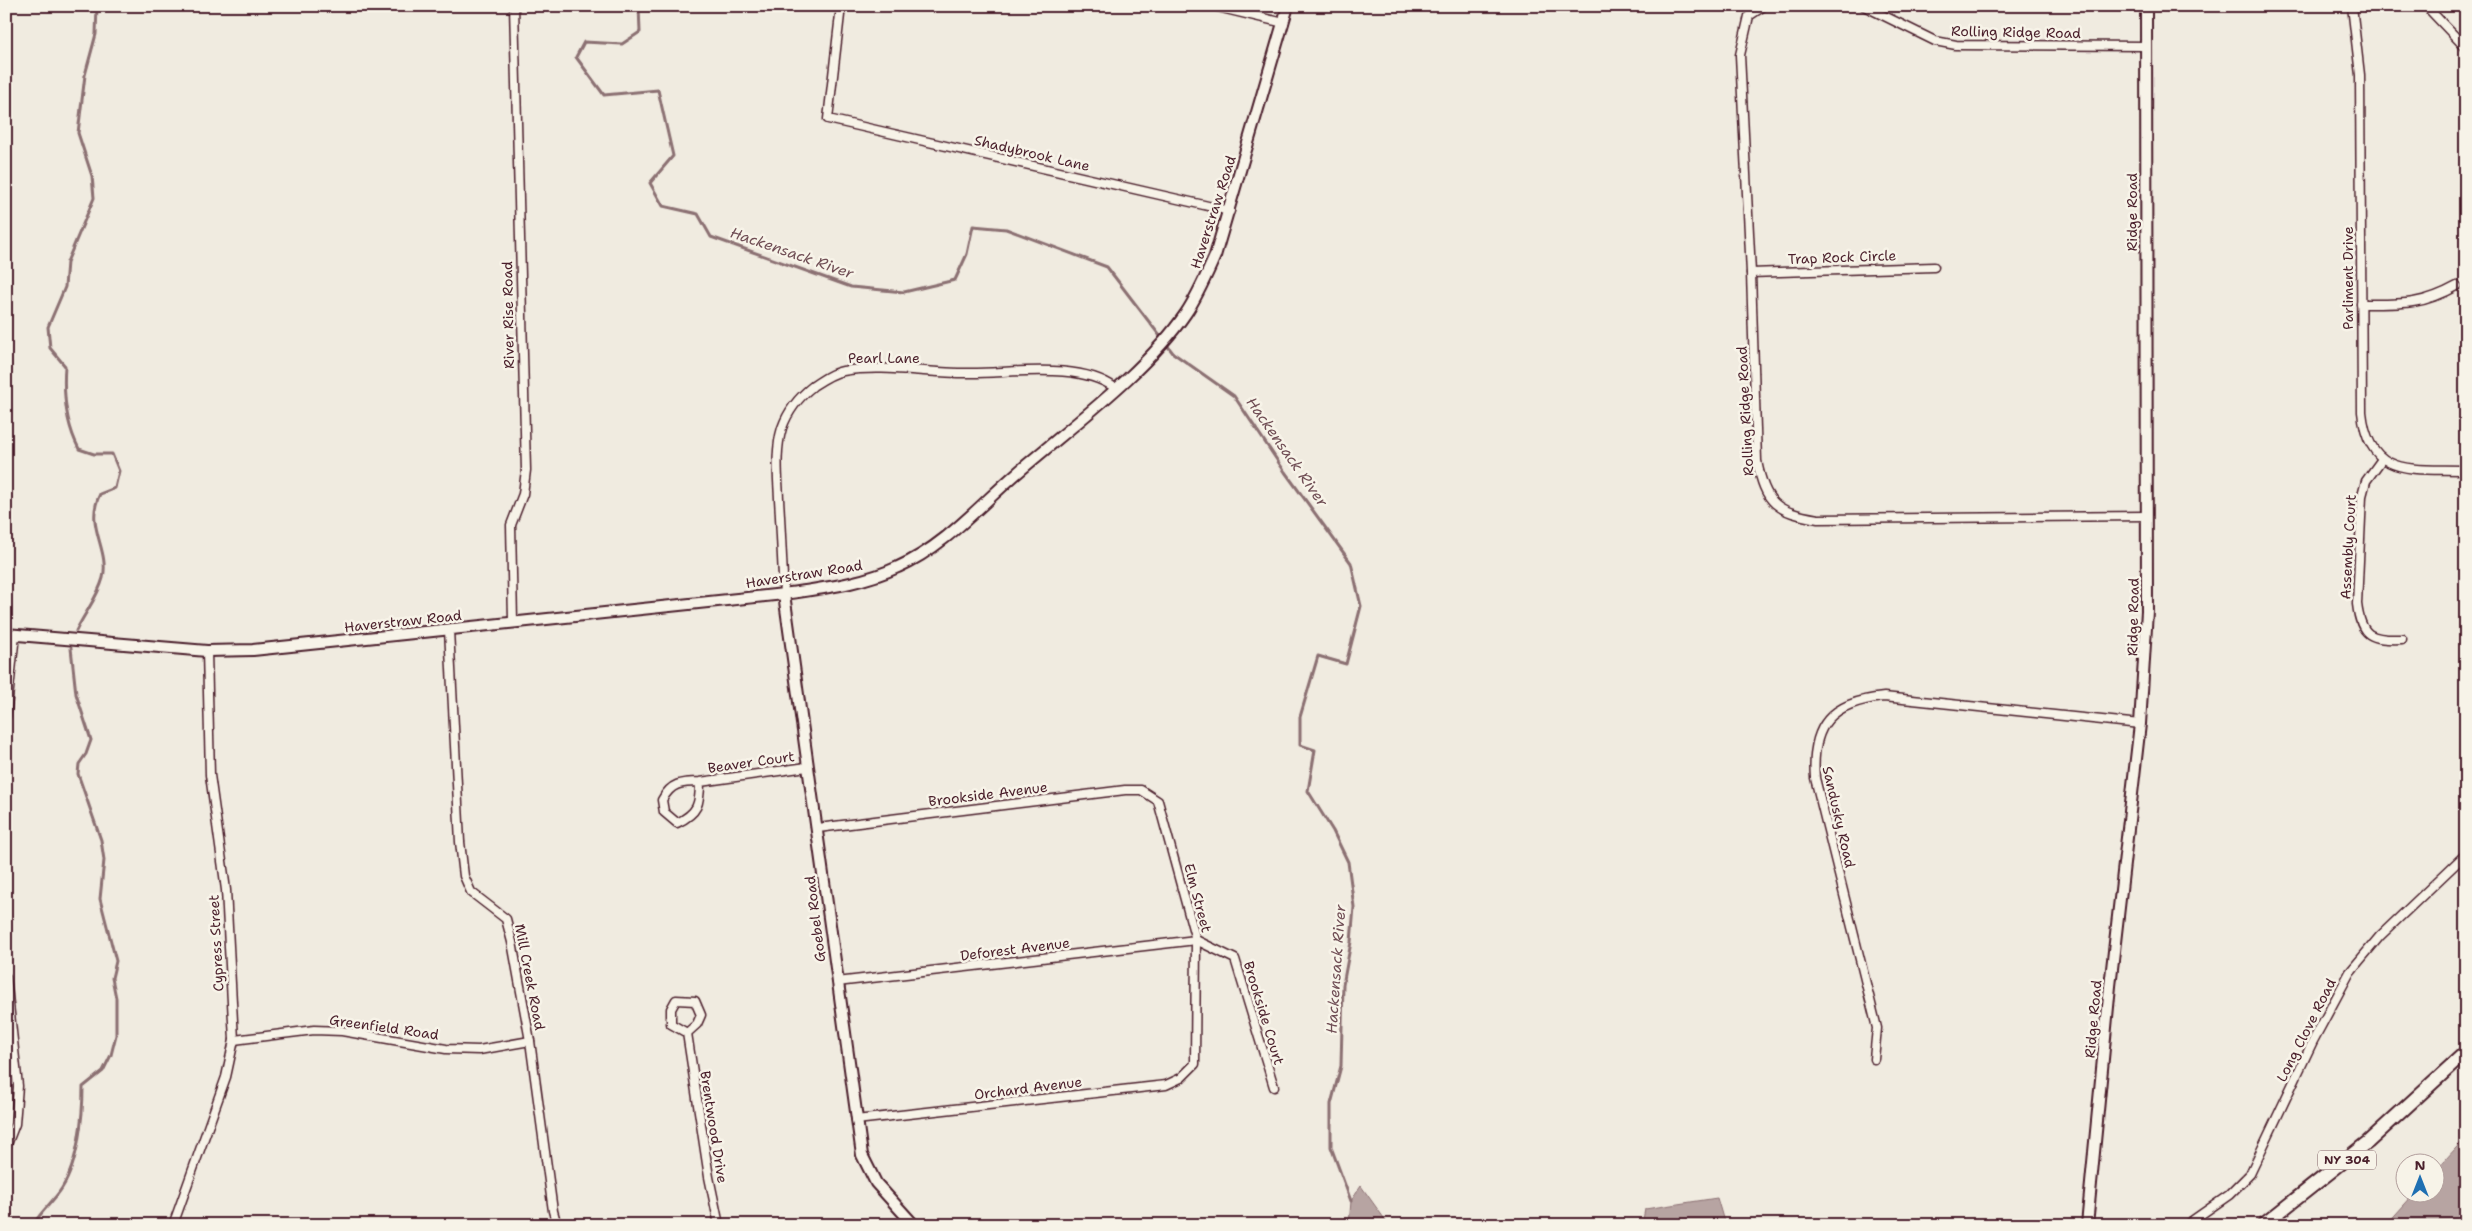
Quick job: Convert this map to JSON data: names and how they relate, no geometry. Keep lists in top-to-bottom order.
{
  "streets": {
    "main road": ["NY 304"],
    "street": [
      "Rolling Ridge Road",
      "Shadybrook Lane",
      "Haverstraw Road",
      "Ridge Road",
      "Trap Rock Circle",
      "Parliment Drive",
      "River Rise Road",
      "Pearl Lane",
      "Assembly Court",
      "Beaver Court",
      "Brookside Avenue",
      "Sandusky Road",
      "Elm Street",
      "Goebel Road",
      "Cypress Street",
      "Deforest Avenue",
      "Mill Creek Road",
      "Brookside Court",
      "Greenfield Road",
      "Long Clove Road",
      "Orchard Avenue",
      "Brentwood Drive"
    ]
  },
  "crossings": [
    ["Rolling Ridge Road", "Ridge Road"],
    ["Rolling Ridge Road", "Trap Rock Circle"],
    ["Shadybrook Lane", "Haverstraw Road"],
    ["Haverstraw Road", "River Rise Road"],
    ["Haverstraw Road", "Pearl Lane"],
    ["Haverstraw Road", "Goebel Road"],
    ["Haverstraw Road", "Cypress Street"],
    ["Haverstraw Road", "Mill Creek Road"],
    ["Ridge Road", "Sandusky Road"],
    ["Parliment Drive", "Assembly Court"],
    ["Pearl Lane", "Goebel Road"],
    ["Beaver Court", "Goebel Road"],
    ["Brookside Avenue", "Elm Street"],
    ["Brookside Avenue", "Goebel Road"],
    ["Elm Street", "Deforest Avenue"],
    ["Elm Street", "Brookside Court"],
    ["Elm Street", "Orchard Avenue"],
    ["Goebel Road", "Deforest Avenue"],
    ["Goebel Road", "Orchard Avenue"],
    ["Cypress Street", "Greenfield Road"],
    ["Deforest Avenue", "Brookside Court"],
    ["Mill Creek Road", "Greenfield Road"]
  ],
  "water": ["Hackensack River"],
  "north": "top"
}
